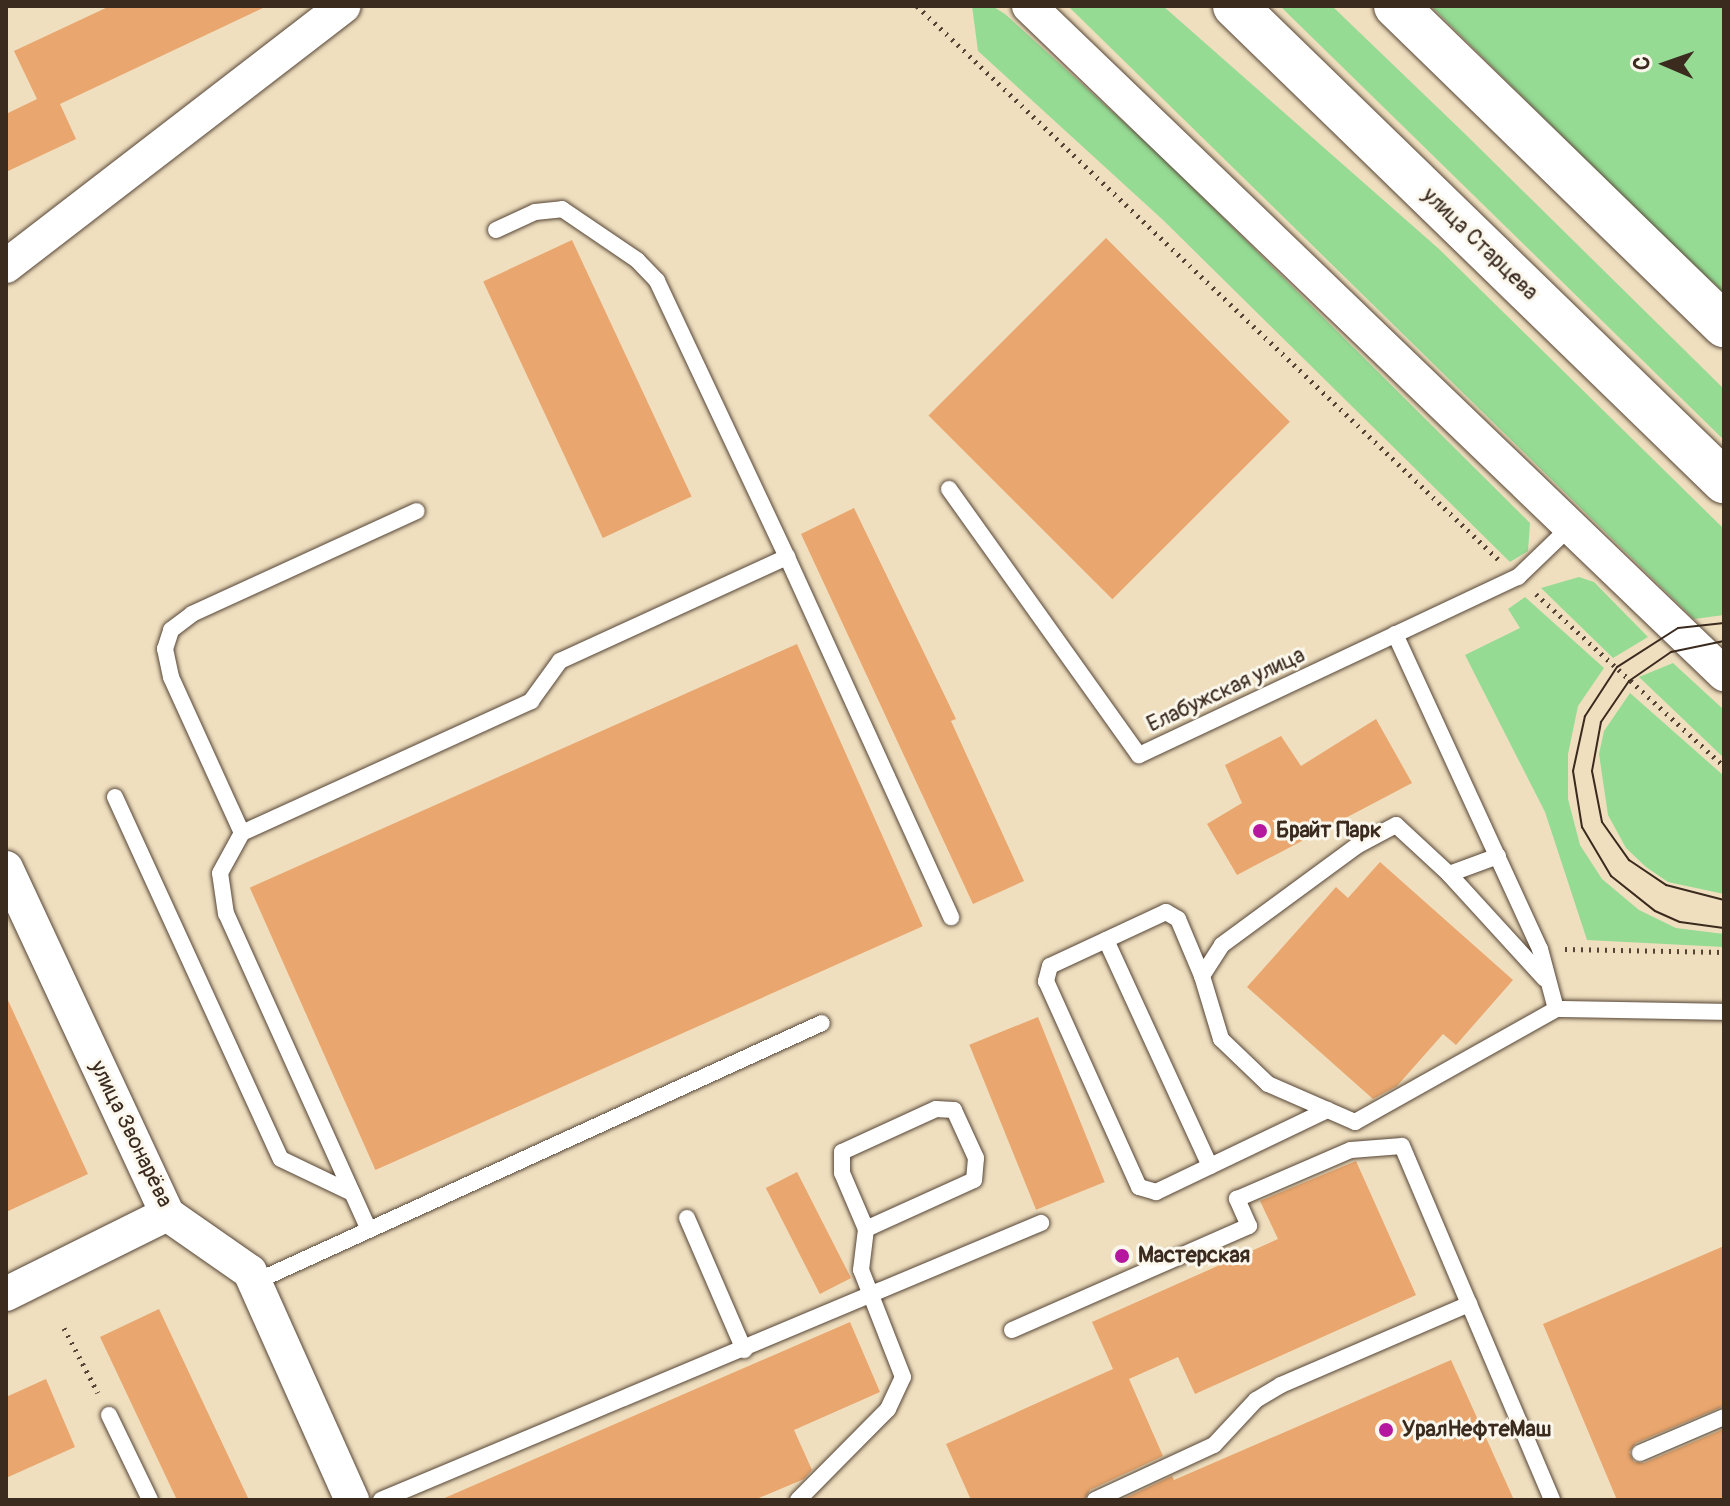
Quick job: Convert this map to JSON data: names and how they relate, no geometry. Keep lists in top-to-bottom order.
{
  "streets": {
    "main road": ["улица Старцева"],
    "street": ["улица Звонарёва"],
    "lane": ["Елабужская улица"]
  },
  "places": ["Брайт Парк", "Мастерская", "УралНефтеМаш"],
  "north": "left"
}
